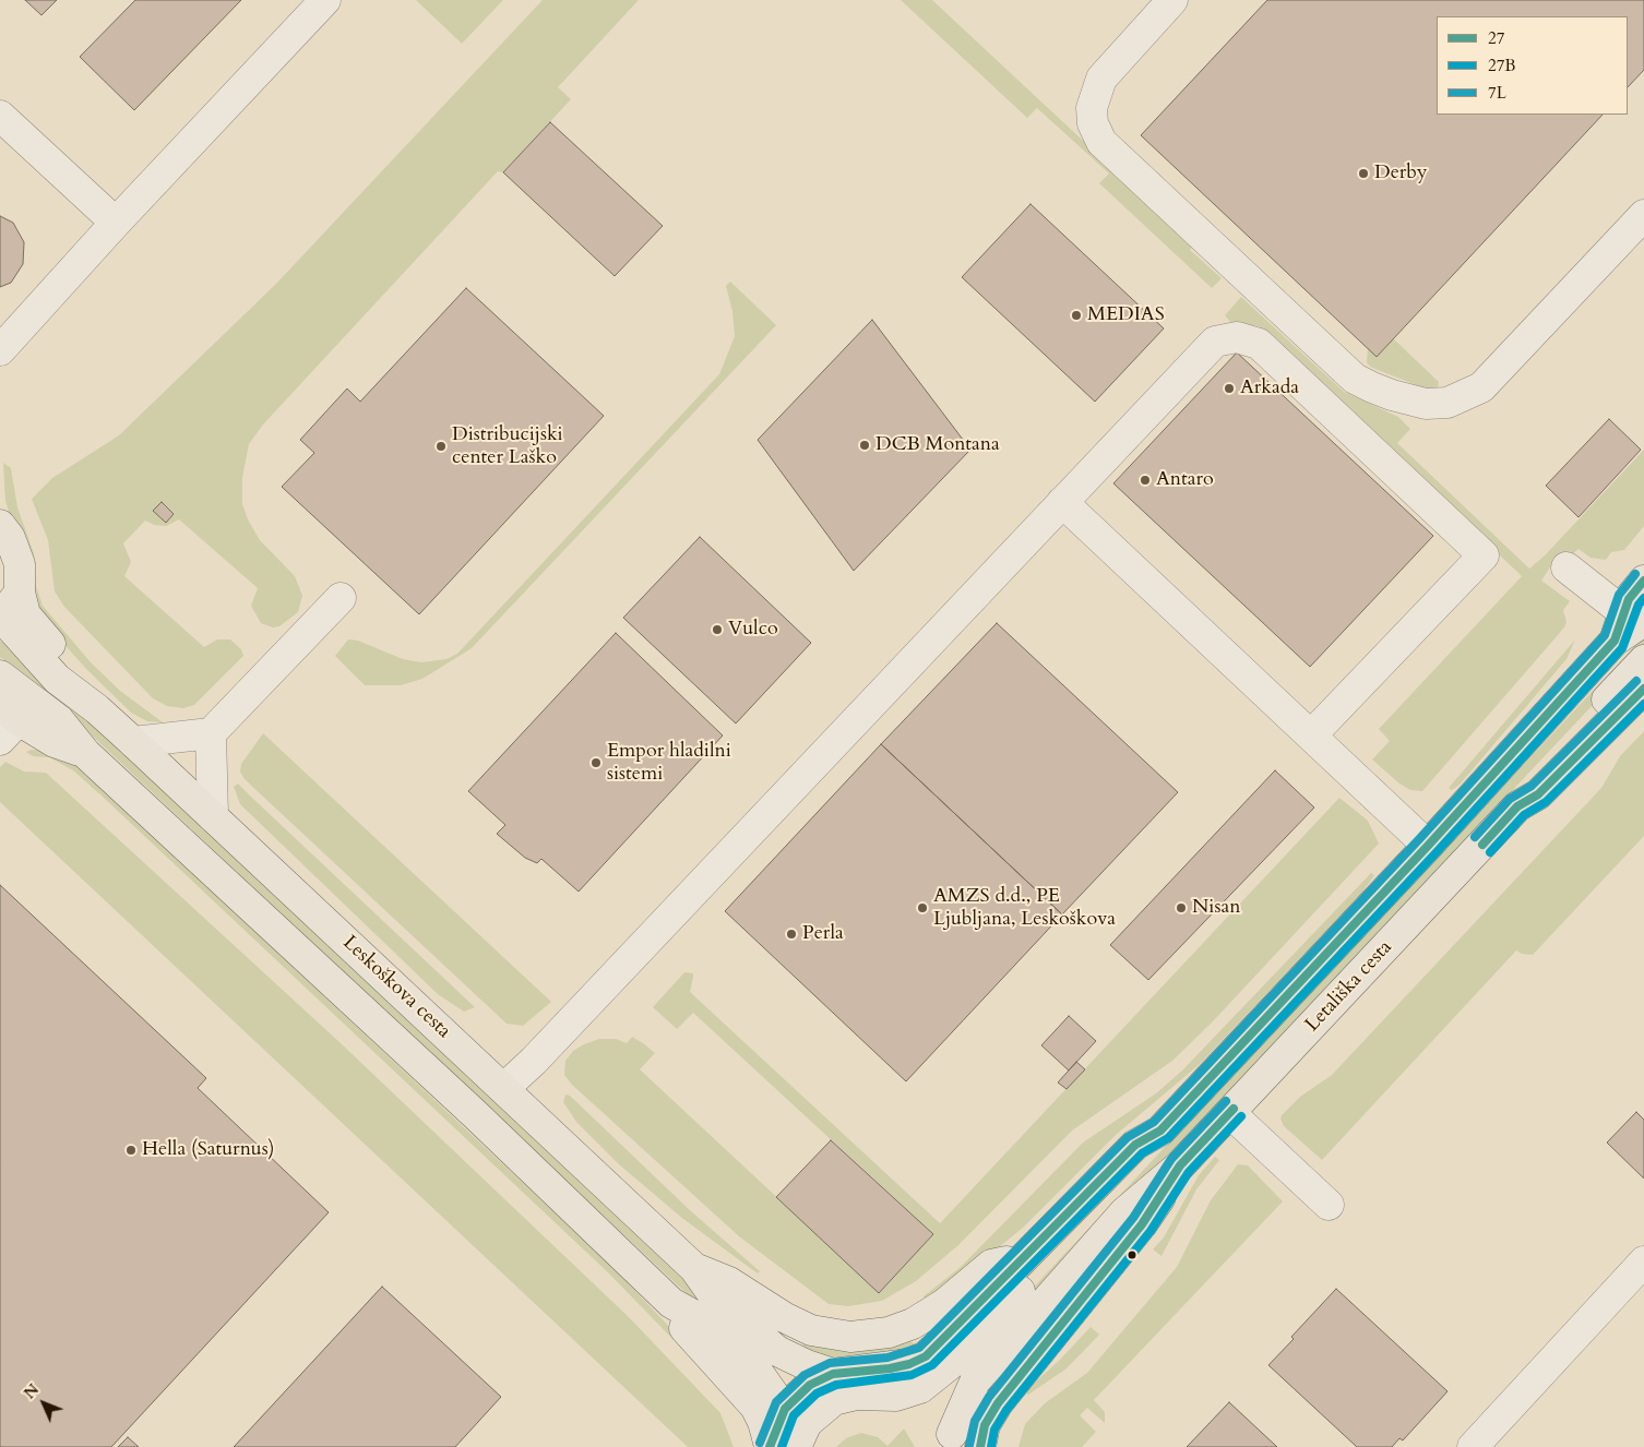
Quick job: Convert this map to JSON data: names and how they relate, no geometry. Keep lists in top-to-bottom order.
{
  "streets": {
    "main road": ["Letališka cesta", "Leskoškova cesta"]
  },
  "crossings": [
    ["Letališka cesta", "Leskoškova cesta"]
  ],
  "places": [
    "Derby",
    "MEDIAS",
    "Arkada",
    "DCB Montana",
    "Distribucijski center Laško",
    "Antaro",
    "Vulco",
    "Empor hladilni sistemi",
    "AMZS d.d., PE Ljubljana, Leskoškova",
    "Nisan",
    "Perla",
    "Hella (Saturnus)"
  ],
  "lines": ["transit line 7L", "transit line 27", "transit line 27B"],
  "legend": ["27", "27B", "7L"],
  "north": "top left"
}
